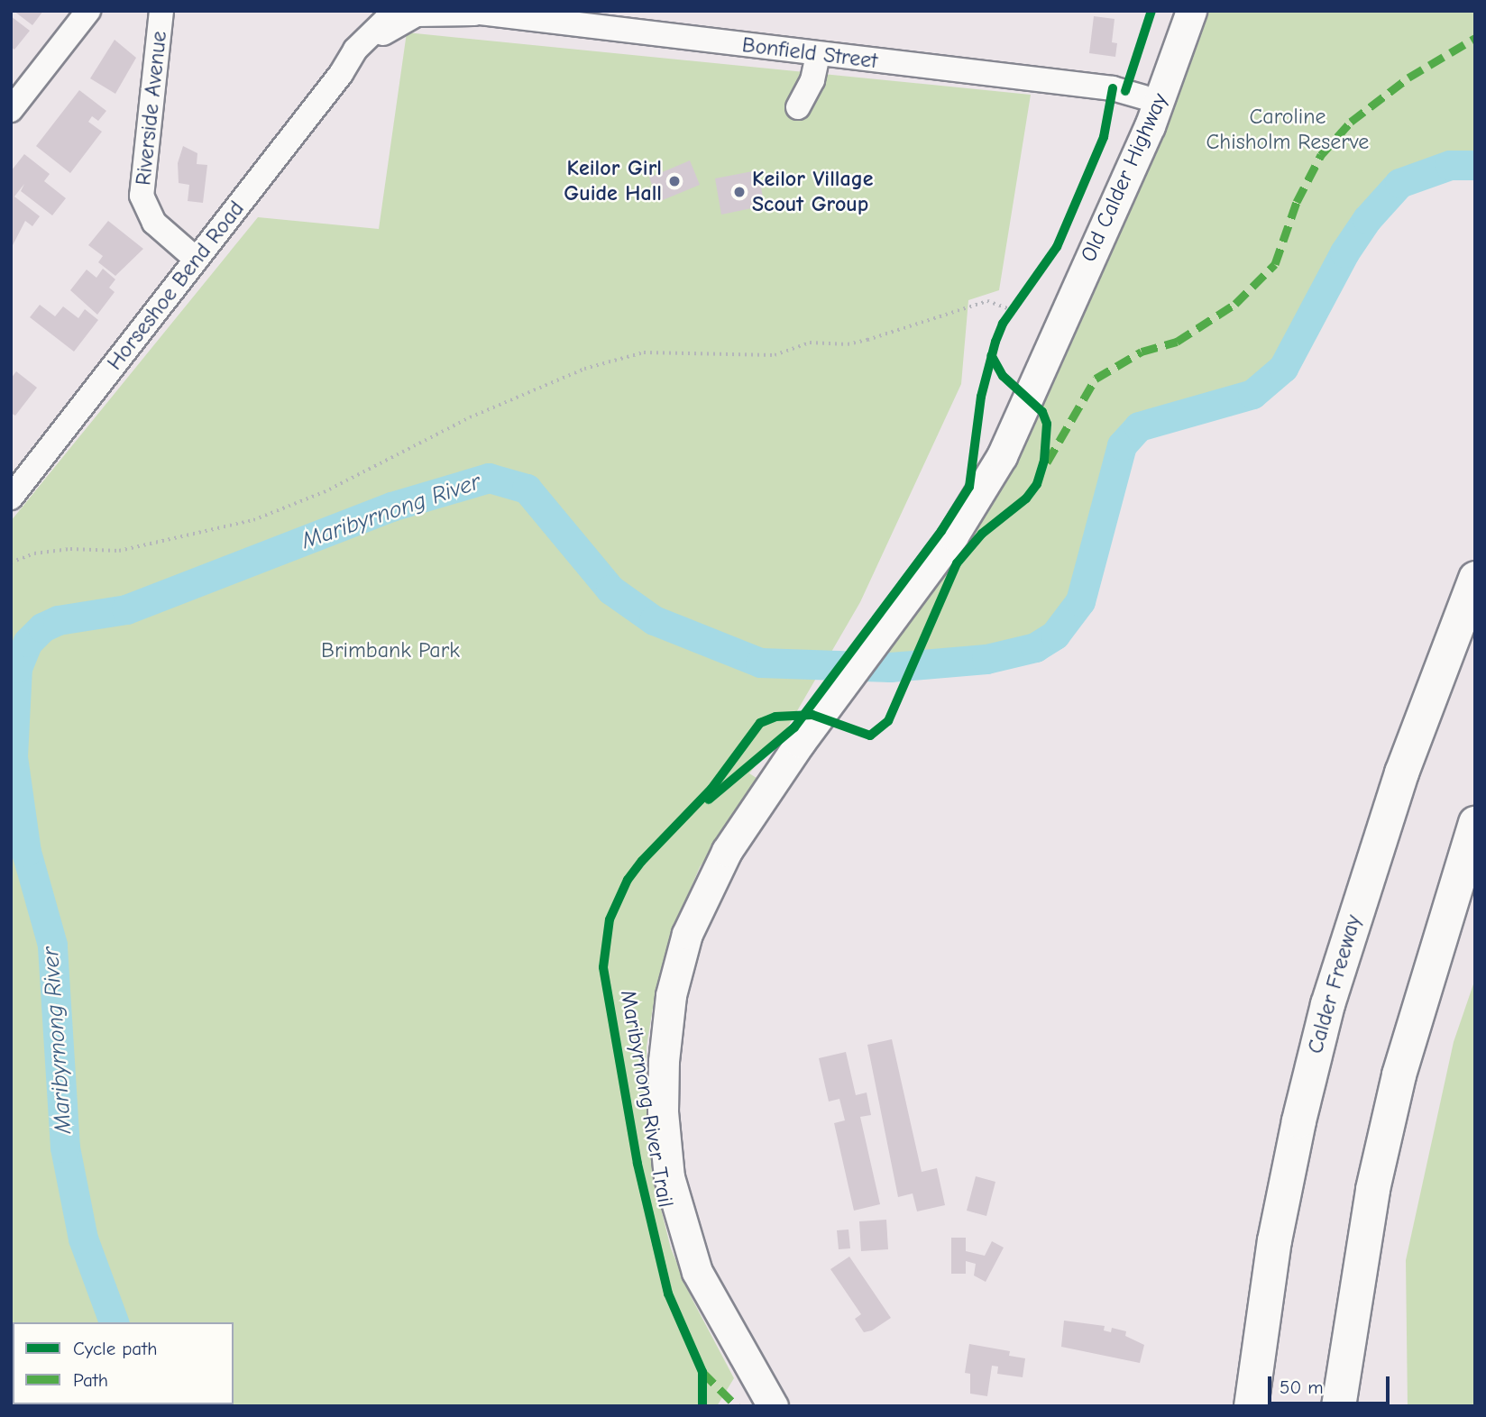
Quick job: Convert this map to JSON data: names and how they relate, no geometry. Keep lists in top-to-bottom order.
{
  "streets": {
    "highway": ["Calder Freeway"],
    "main road": ["Old Calder Highway"],
    "street": ["Bonfield Street", "Riverside Avenue", "Horseshoe Bend Road"],
    "cycle path": ["Maribyrnong River Trail"]
  },
  "crossings": [
    ["Bonfield Street", "Old Calder Highway"],
    ["Bonfield Street", "Horseshoe Bend Road"],
    ["Riverside Avenue", "Horseshoe Bend Road"]
  ],
  "water": ["Maribyrnong River"],
  "parks": ["Caroline Chisholm Reserve", "Brimbank Park"],
  "places": ["Keilor Girl Guide Hall", "Keilor Village Scout Group"],
  "legend": ["Cycle path", "Path"],
  "scale_bar": "50 m"
}
